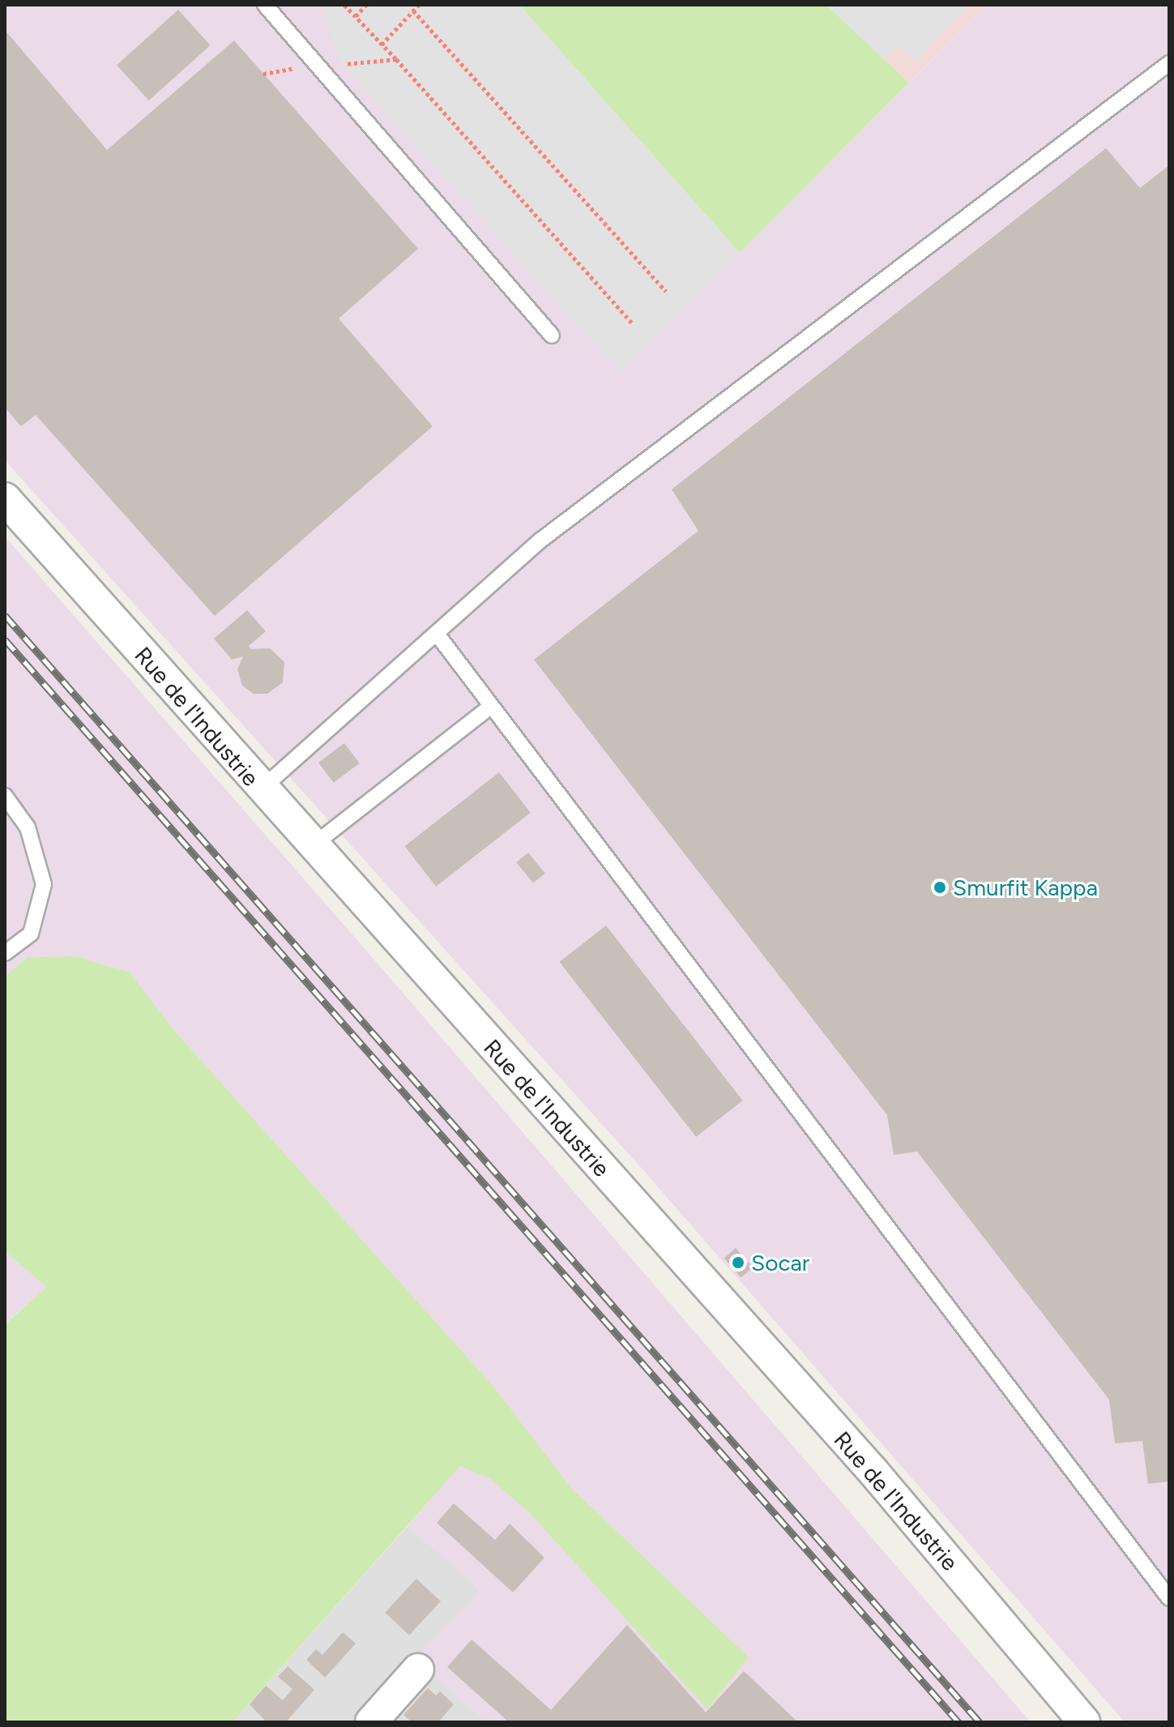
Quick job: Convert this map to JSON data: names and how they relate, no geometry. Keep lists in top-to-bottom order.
{
  "streets": {
    "street": ["Rue de l'Industrie"]
  },
  "places": ["Smurfit Kappa", "Socar"]
}
